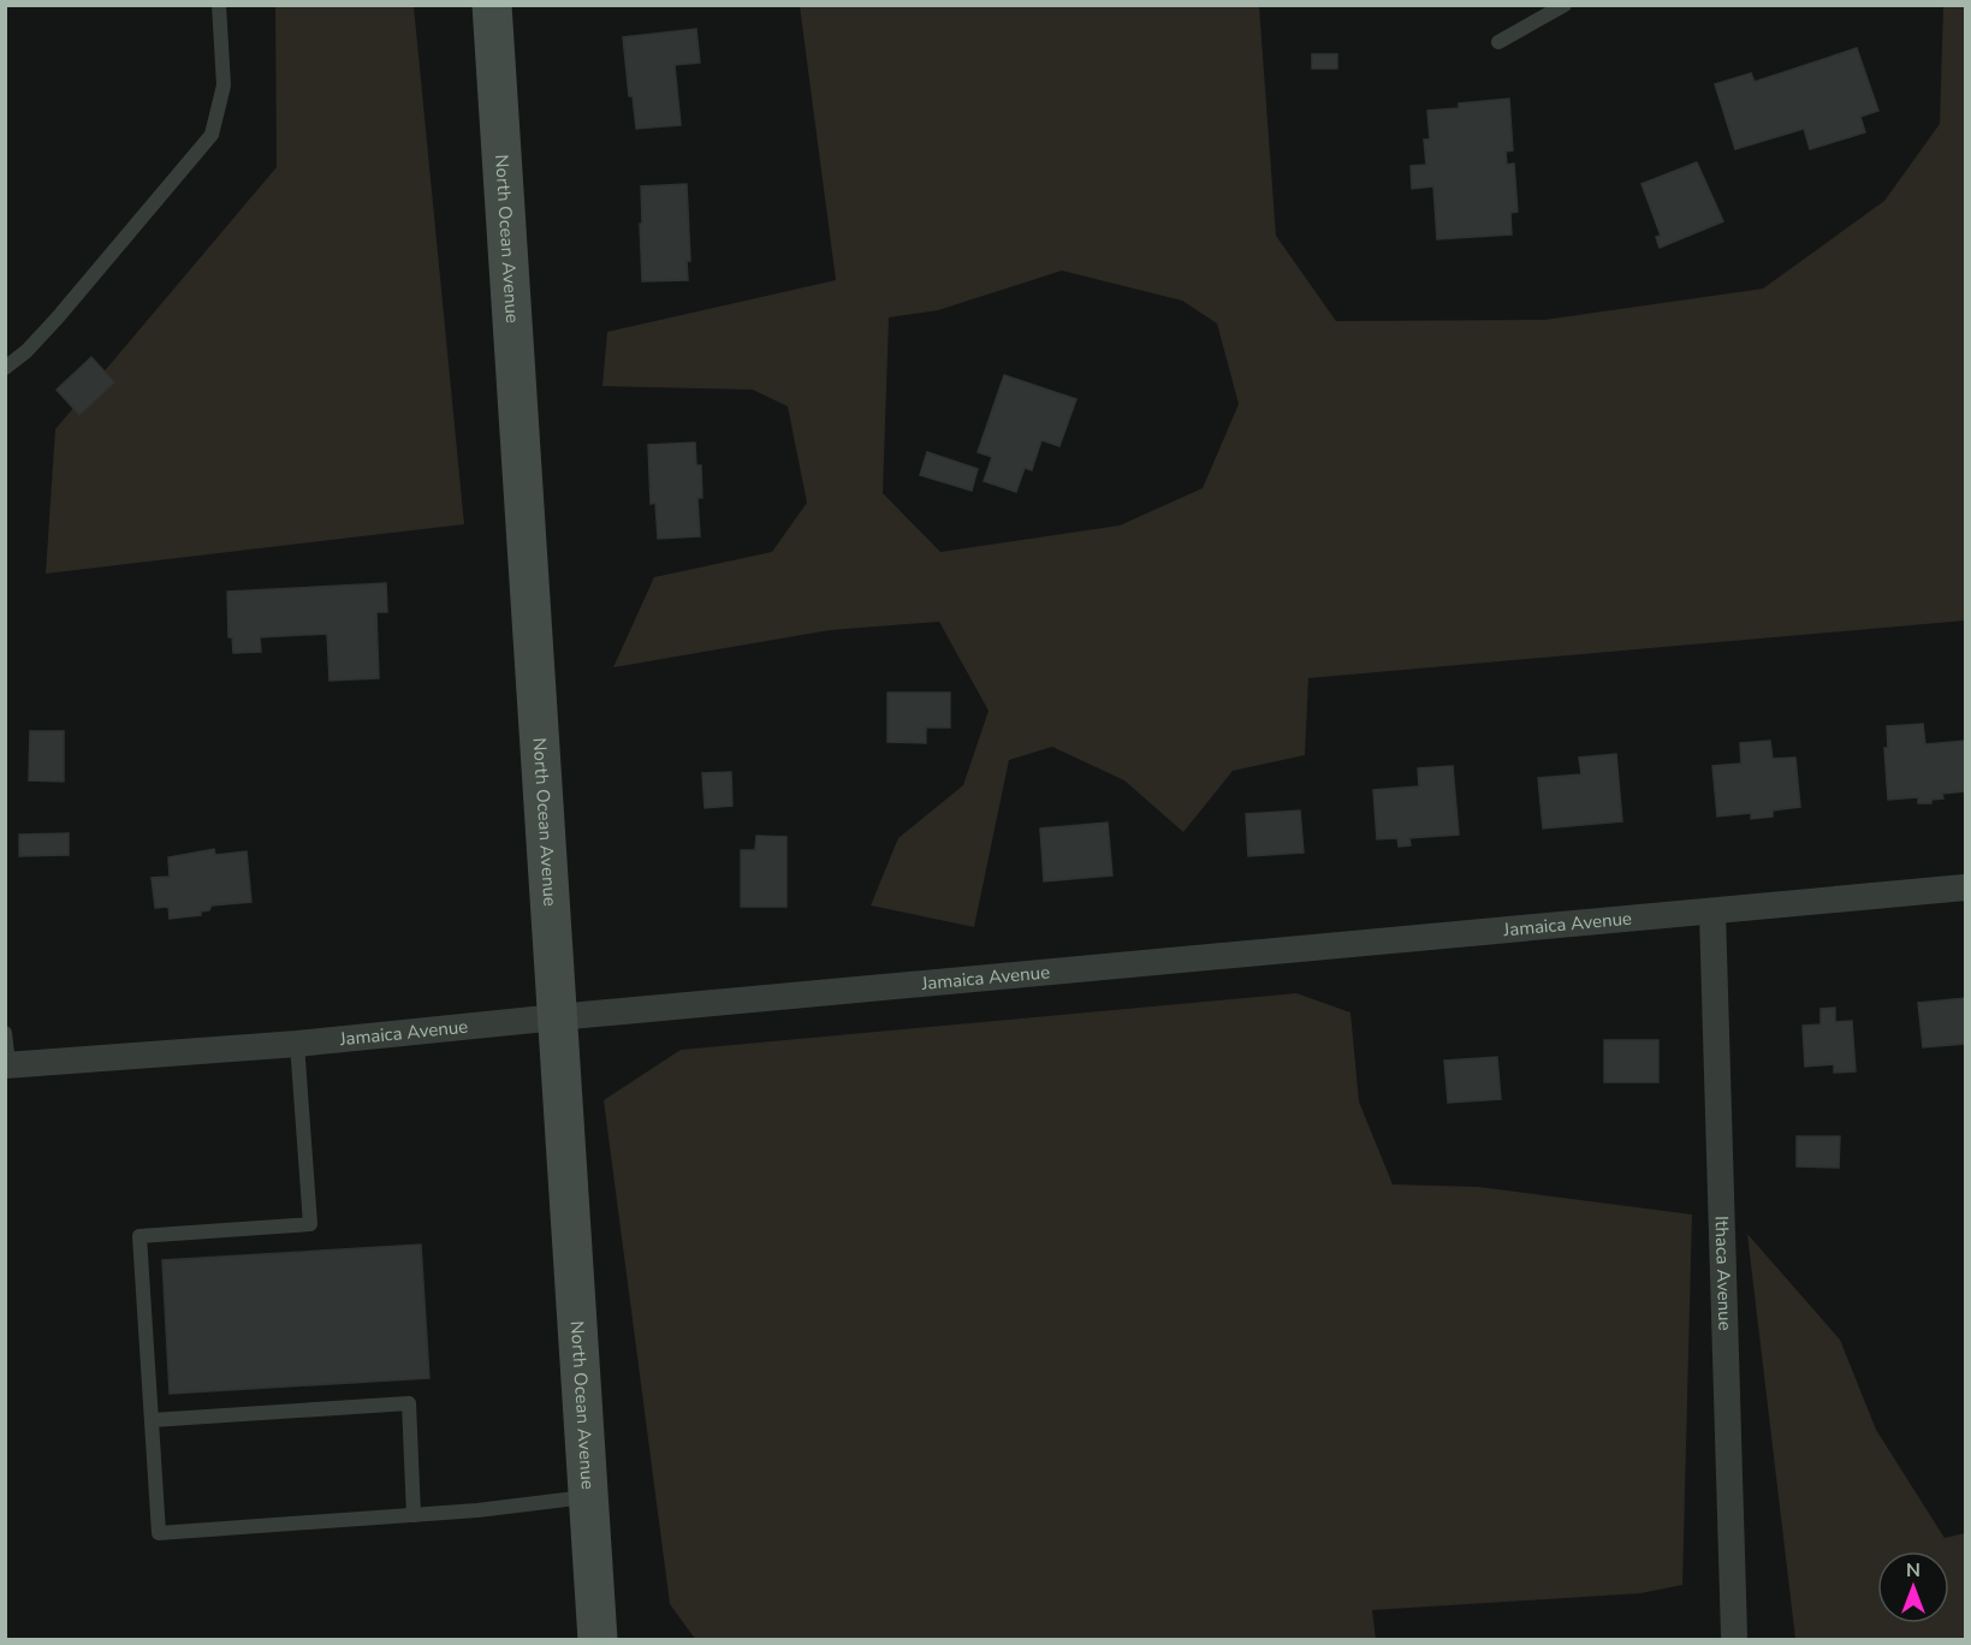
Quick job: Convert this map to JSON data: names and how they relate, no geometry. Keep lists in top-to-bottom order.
{
  "streets": {
    "main road": ["North Ocean Avenue"],
    "street": ["Jamaica Avenue", "Ithaca Avenue"]
  },
  "crossings": [
    ["North Ocean Avenue", "Jamaica Avenue"],
    ["Jamaica Avenue", "Ithaca Avenue"]
  ],
  "north": "top"
}
